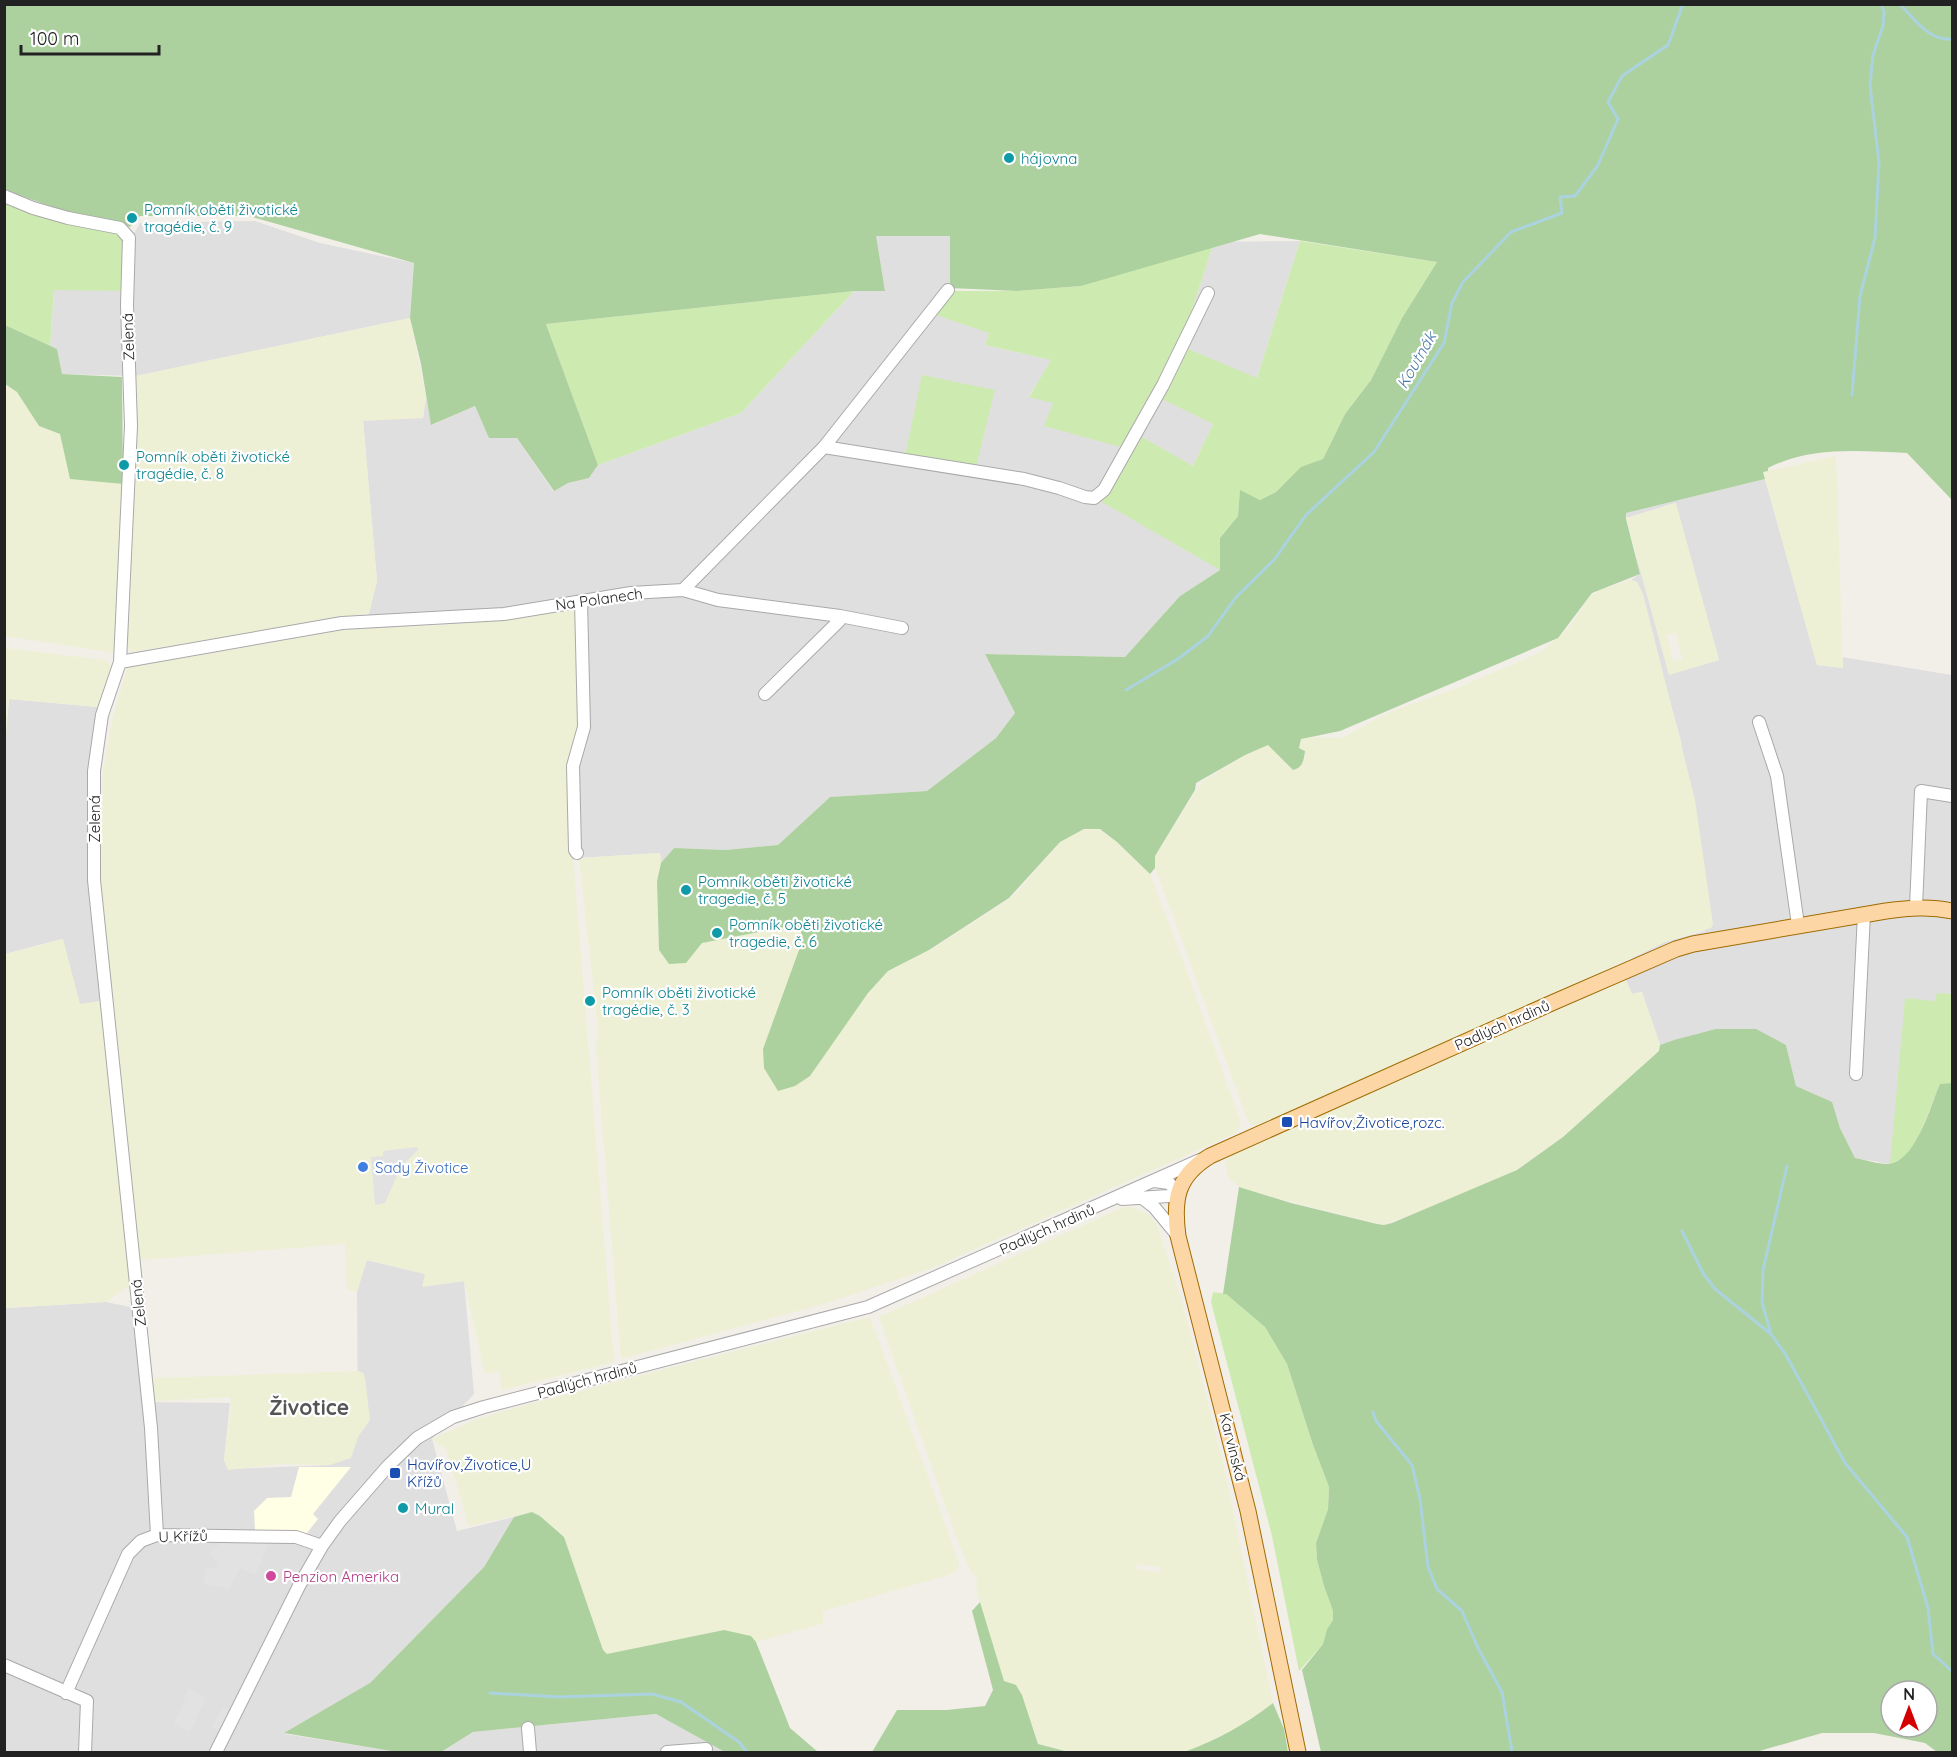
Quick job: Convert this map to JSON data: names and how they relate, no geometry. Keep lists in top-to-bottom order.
{
  "streets": {
    "main road": ["Padlých hrdinů", "Karvinská"],
    "street": ["Zelená", "Na Polanech", "U Křížů"]
  },
  "crossings": [
    ["Zelená", "Na Polanech"],
    ["Zelená", "U Křížů"],
    ["Padlých hrdinů", "Karvinská"],
    ["Padlých hrdinů", "U Křížů"]
  ],
  "districts": ["Životice"],
  "water": ["Koutnák"],
  "places": {
    "other": [
      "hájovna",
      "Pomník oběti životické tragédie, č. 9",
      "Pomník oběti životické tragédie, č. 8",
      "Pomník oběti životické tragedie, č. 5",
      "Pomník oběti životické tragedie, č. 6",
      "Pomník oběti životické tragédie, č. 3",
      "Sady Životice",
      "Mural",
      "Penzion Amerika"
    ],
    "transit": ["Havířov,Životice,rozc.", "Havířov,Životice,U Křížů"]
  },
  "scale_bar": "100 m",
  "north": "top"
}
